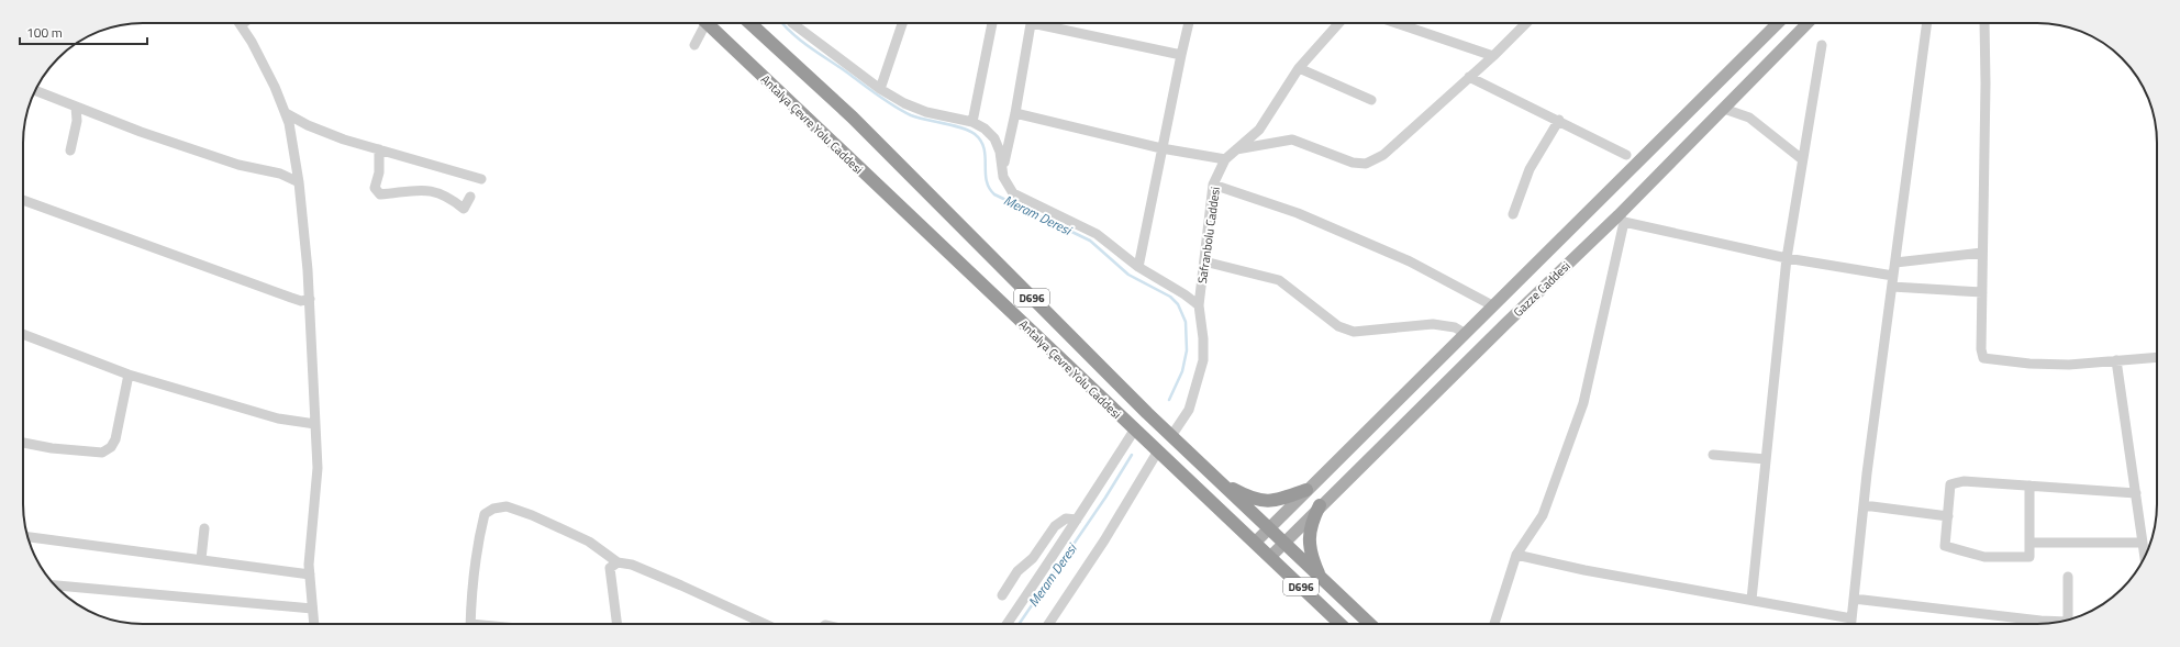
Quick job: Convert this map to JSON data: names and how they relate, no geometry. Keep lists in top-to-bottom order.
{
  "streets": {
    "highway": ["Antalya Çevre Yolu Caddesi", "D696"],
    "main road": ["Gazze Caddesi"],
    "street": ["Safranbolu Caddesi"]
  },
  "crossings": [
    ["Antalya Çevre Yolu Caddesi", "Safranbolu Caddesi"],
    ["Antalya Çevre Yolu Caddesi", "Gazze Caddesi"]
  ],
  "water": ["Meram Deresi"],
  "scale_bar": "100 m"
}
